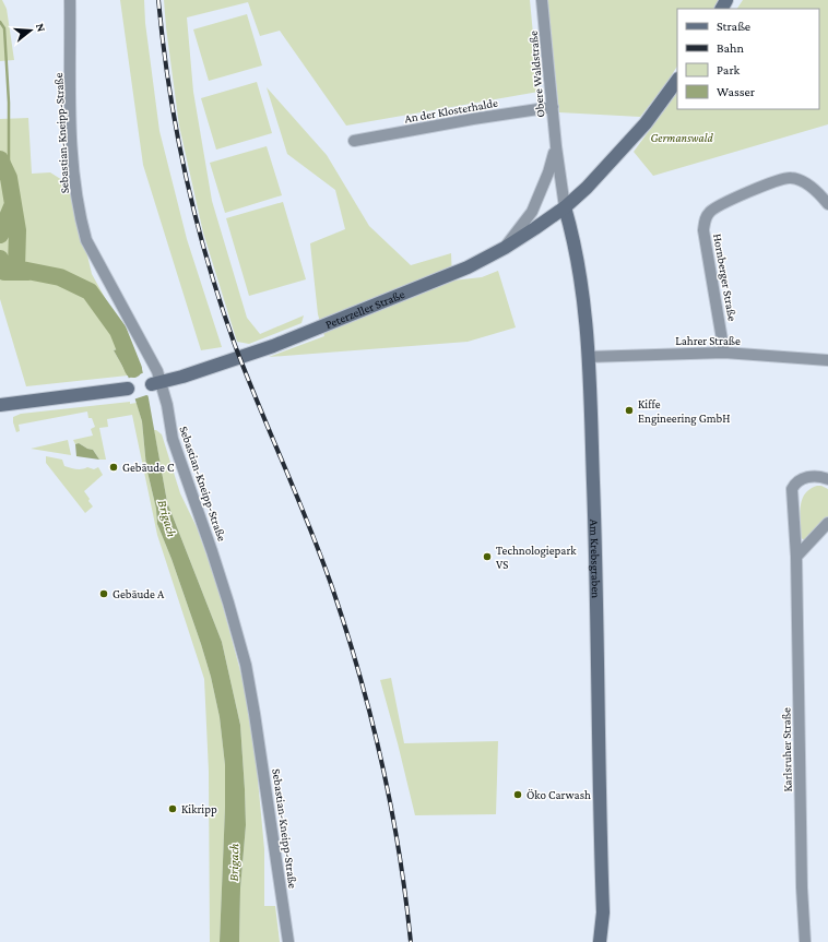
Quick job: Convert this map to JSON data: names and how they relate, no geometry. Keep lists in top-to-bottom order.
{
  "streets": {
    "street": [
      "Obere Waldstraße",
      "An der Klosterhalde",
      "Sebastian-Kneipp-Straße",
      "Hornberger Straße",
      "Peterzeller Straße",
      "Lahrer Straße",
      "Am Krebsgraben",
      "Karlsruher Straße"
    ]
  },
  "crossings": [
    ["Obere Waldstraße", "An der Klosterhalde"],
    ["Obere Waldstraße", "Peterzeller Straße"],
    ["Obere Waldstraße", "Am Krebsgraben"],
    ["Sebastian-Kneipp-Straße", "Peterzeller Straße"],
    ["Hornberger Straße", "Lahrer Straße"],
    ["Peterzeller Straße", "Am Krebsgraben"],
    ["Lahrer Straße", "Am Krebsgraben"]
  ],
  "water": ["Brigach"],
  "parks": ["Germanswald"],
  "places": [
    "Kiffe Engineering GmbH",
    "Gebäude C",
    "Technologiepark VS",
    "Gebäude A",
    "Öko Carwash",
    "Kikripp"
  ],
  "legend": [
    "Straße",
    "Bahn",
    "Park",
    "Wasser"
  ],
  "north": "right"
}
